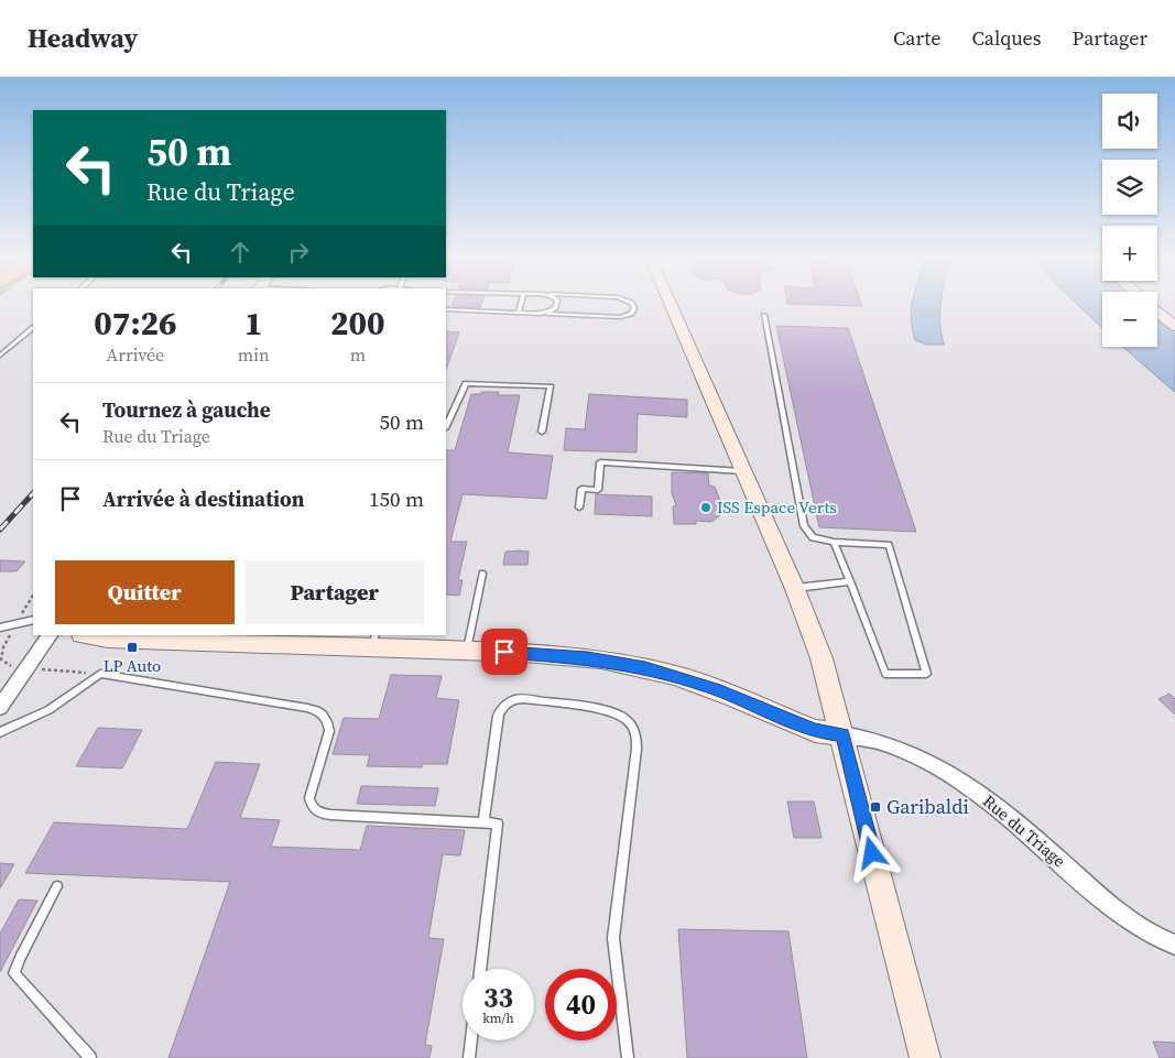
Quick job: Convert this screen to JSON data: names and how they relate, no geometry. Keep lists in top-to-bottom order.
{
  "streets": {
    "street": ["Rue du Triage"]
  },
  "places": {
    "other": ["ISS Espace Verts"],
    "transit": ["LP Auto", "Garibaldi"]
  },
  "page": {
    "header": "Headway",
    "nav": ["Carte", "Calques", "Partager"],
    "map_buttons": ["+", "−"],
    "turn": ["50 m", "Rue du Triage"],
    "eta": [
      "07:26",
      "Arrivée",
      "1",
      "min",
      "200",
      "m"
    ],
    "list": [
      {
        "name": "Tournez à gauche",
        "note": "Rue du Triage",
        "value": "50 m"
      },
      {
        "name": "Arrivée à destination",
        "value": "150 m"
      }
    ],
    "buttons": ["Quitter", "Partager"],
    "speed": "33 km/h",
    "limit": "40"
  }
}
